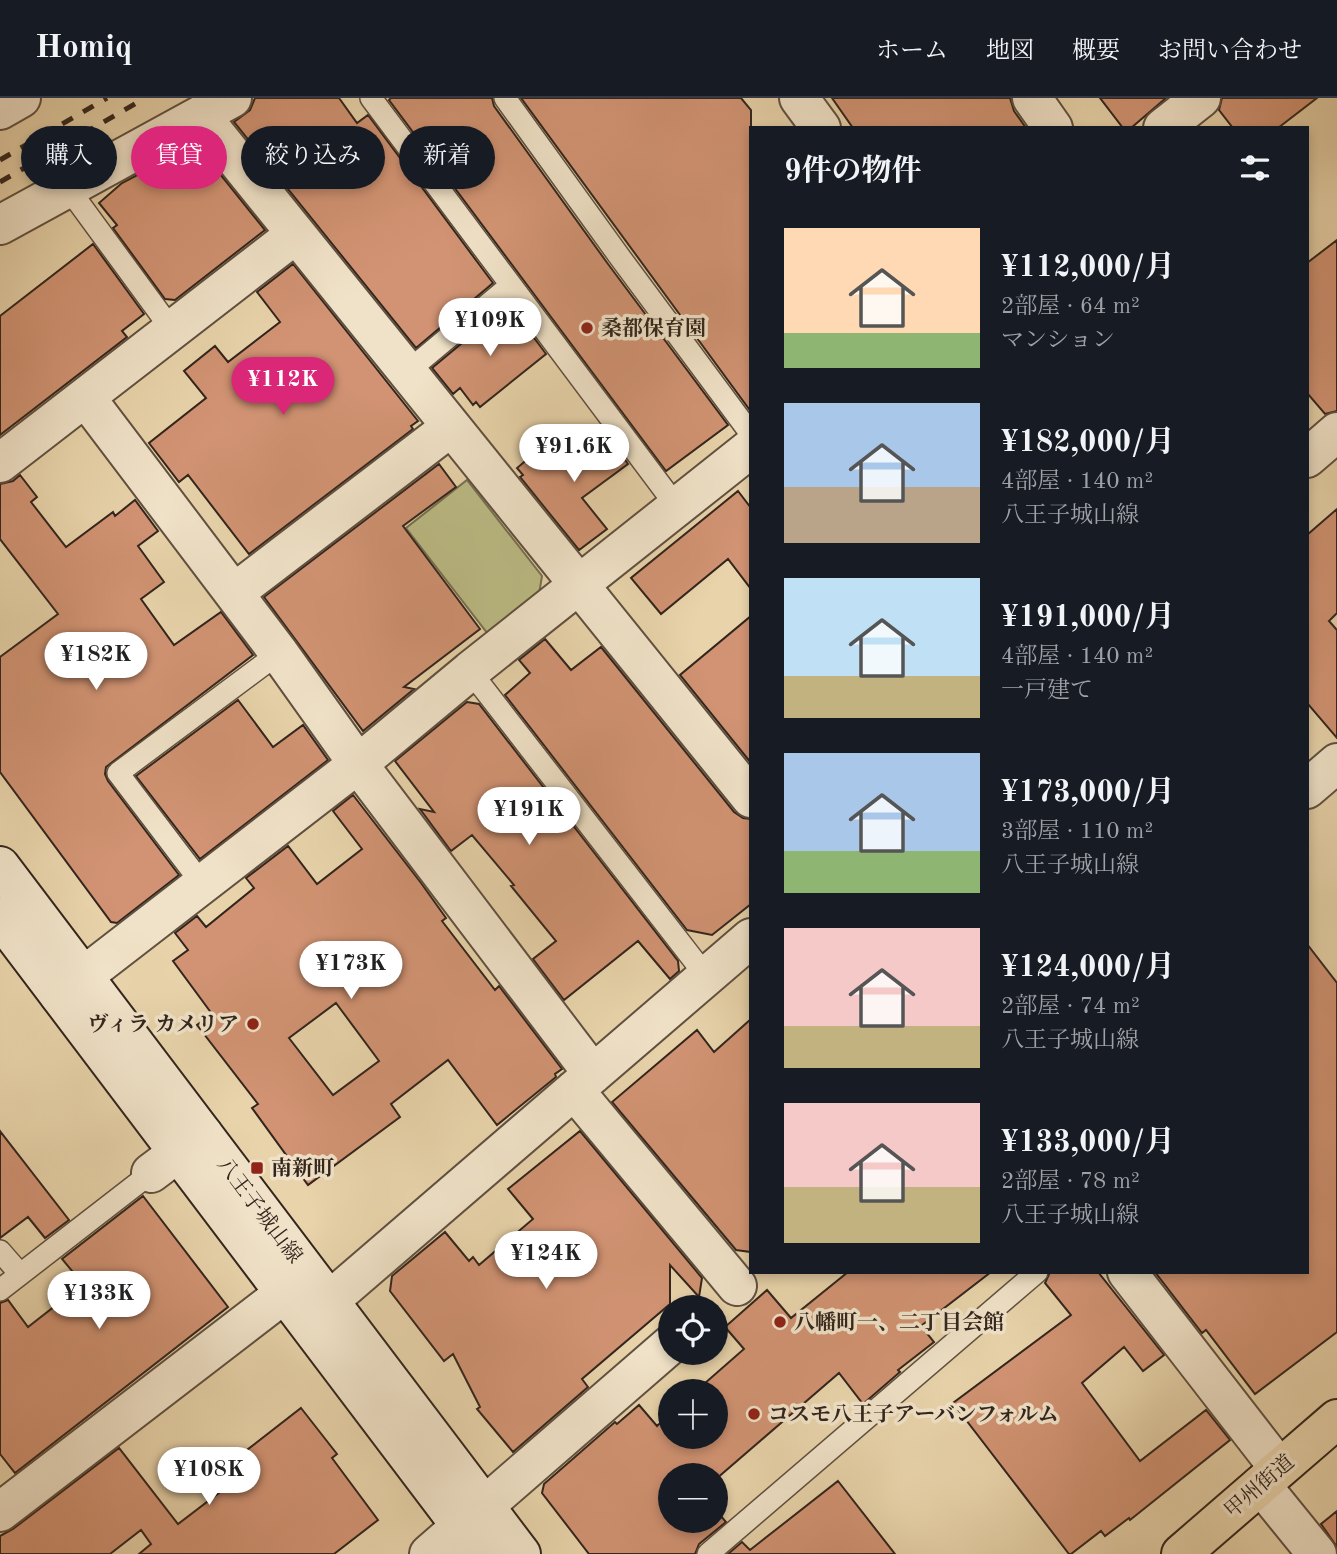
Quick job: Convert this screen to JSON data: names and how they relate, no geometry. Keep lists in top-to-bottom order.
{
  "streets": {
    "highway": ["甲州街道"],
    "street": ["八王子城山線"]
  },
  "places": {
    "other": [
      "桑都保育園",
      "ヴィラ カメリア",
      "八幡町一、二丁目会館",
      "コスモ八王子アーバンフォルム"
    ],
    "transit": ["南新町"]
  },
  "page": {
    "header": "Homiq",
    "nav": [
      "ホーム",
      "地図",
      "概要",
      "お問い合わせ"
    ],
    "chip": [
      "購入",
      "賃貸",
      "絞り込み",
      "新着"
    ],
    "heading": "9件の物件",
    "list": [
      {
        "name": "¥112,000/月",
        "note": "2部屋 · 64 m² · マンション"
      },
      {
        "name": "¥182,000/月",
        "note": "4部屋 · 140 m² · 八王子城山線"
      },
      {
        "name": "¥191,000/月",
        "note": "4部屋 · 140 m² · 一戸建て"
      },
      {
        "name": "¥173,000/月",
        "note": "3部屋 · 110 m² · 八王子城山線"
      },
      {
        "name": "¥124,000/月",
        "note": "2部屋 · 74 m² · 八王子城山線"
      },
      {
        "name": "¥133,000/月",
        "note": "2部屋 · 78 m² · 八王子城山線"
      }
    ],
    "price": [
      "¥109K",
      "¥112K",
      "¥91.6K",
      "¥182K",
      "¥191K",
      "¥173K",
      "¥124K",
      "¥133K",
      "¥108K"
    ],
    "map_buttons": ["+", "−"]
  }
}
